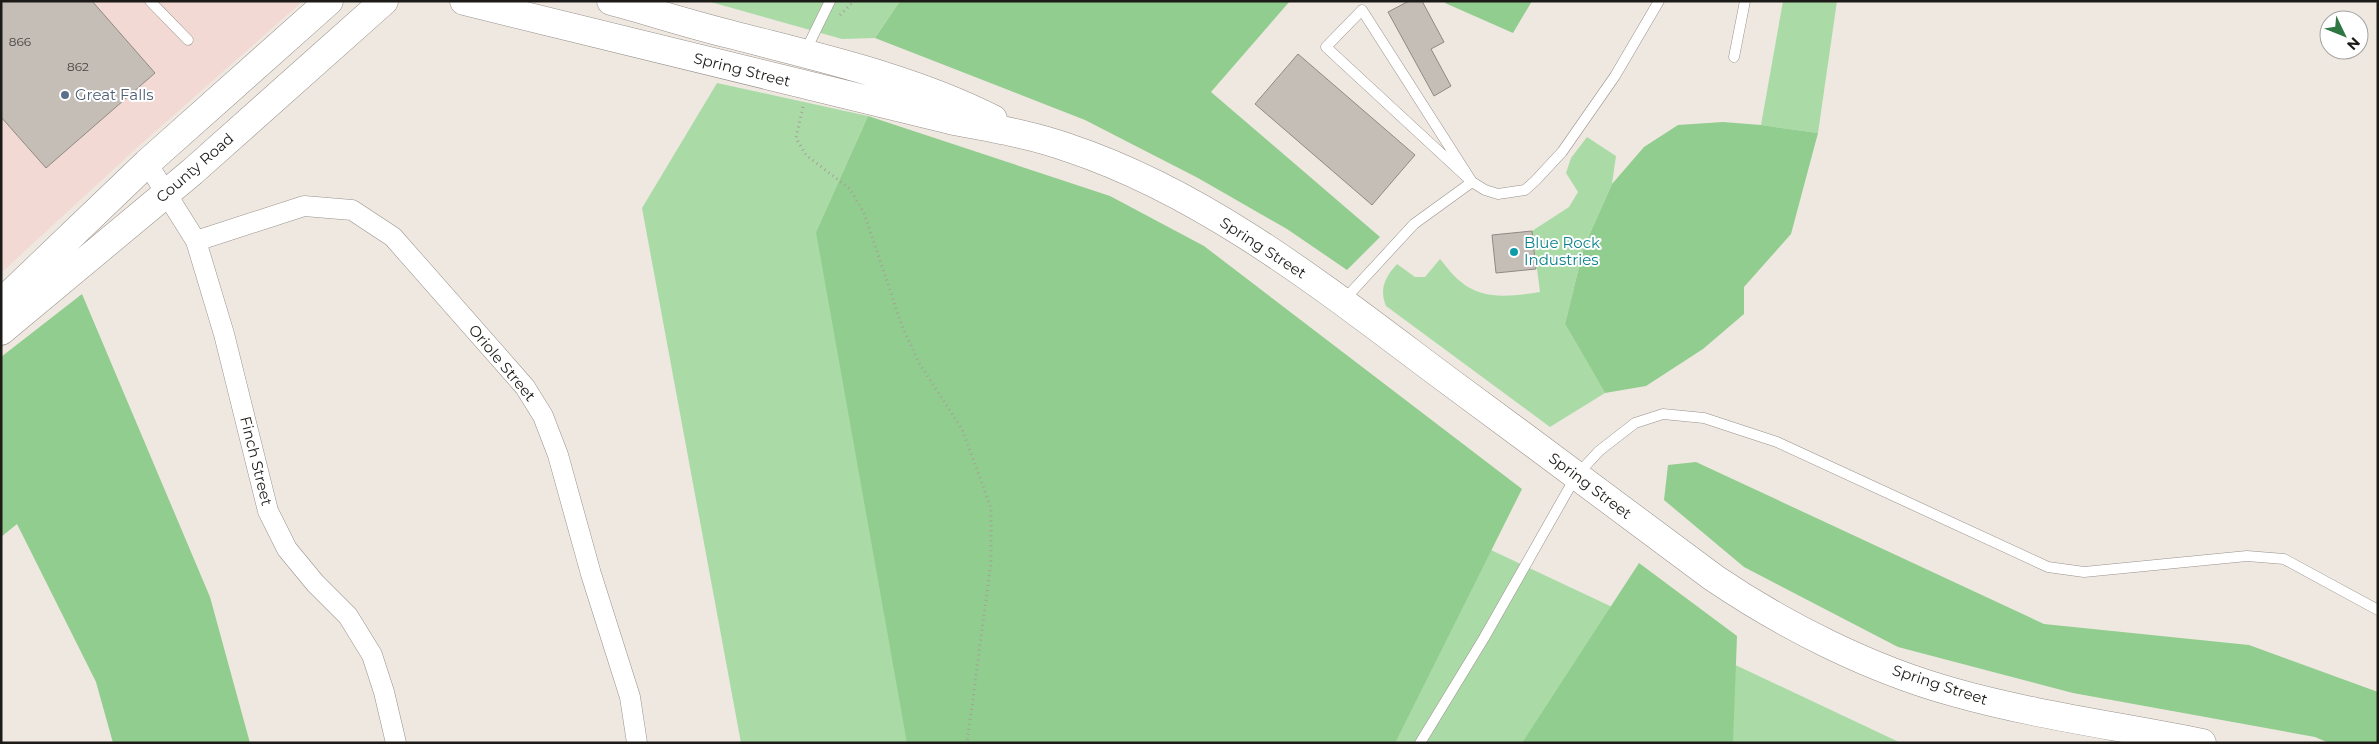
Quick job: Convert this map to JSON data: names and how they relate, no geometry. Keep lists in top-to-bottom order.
{
  "streets": {
    "main road": ["Spring Street", "County Road"],
    "street": ["Oriole Street", "Finch Street"]
  },
  "crossings": [
    ["County Road", "Finch Street"],
    ["Oriole Street", "Finch Street"]
  ],
  "places": ["Great Falls", "Blue Rock Industries"],
  "house_numbers": ["866", "862"],
  "north": "bottom right"
}
